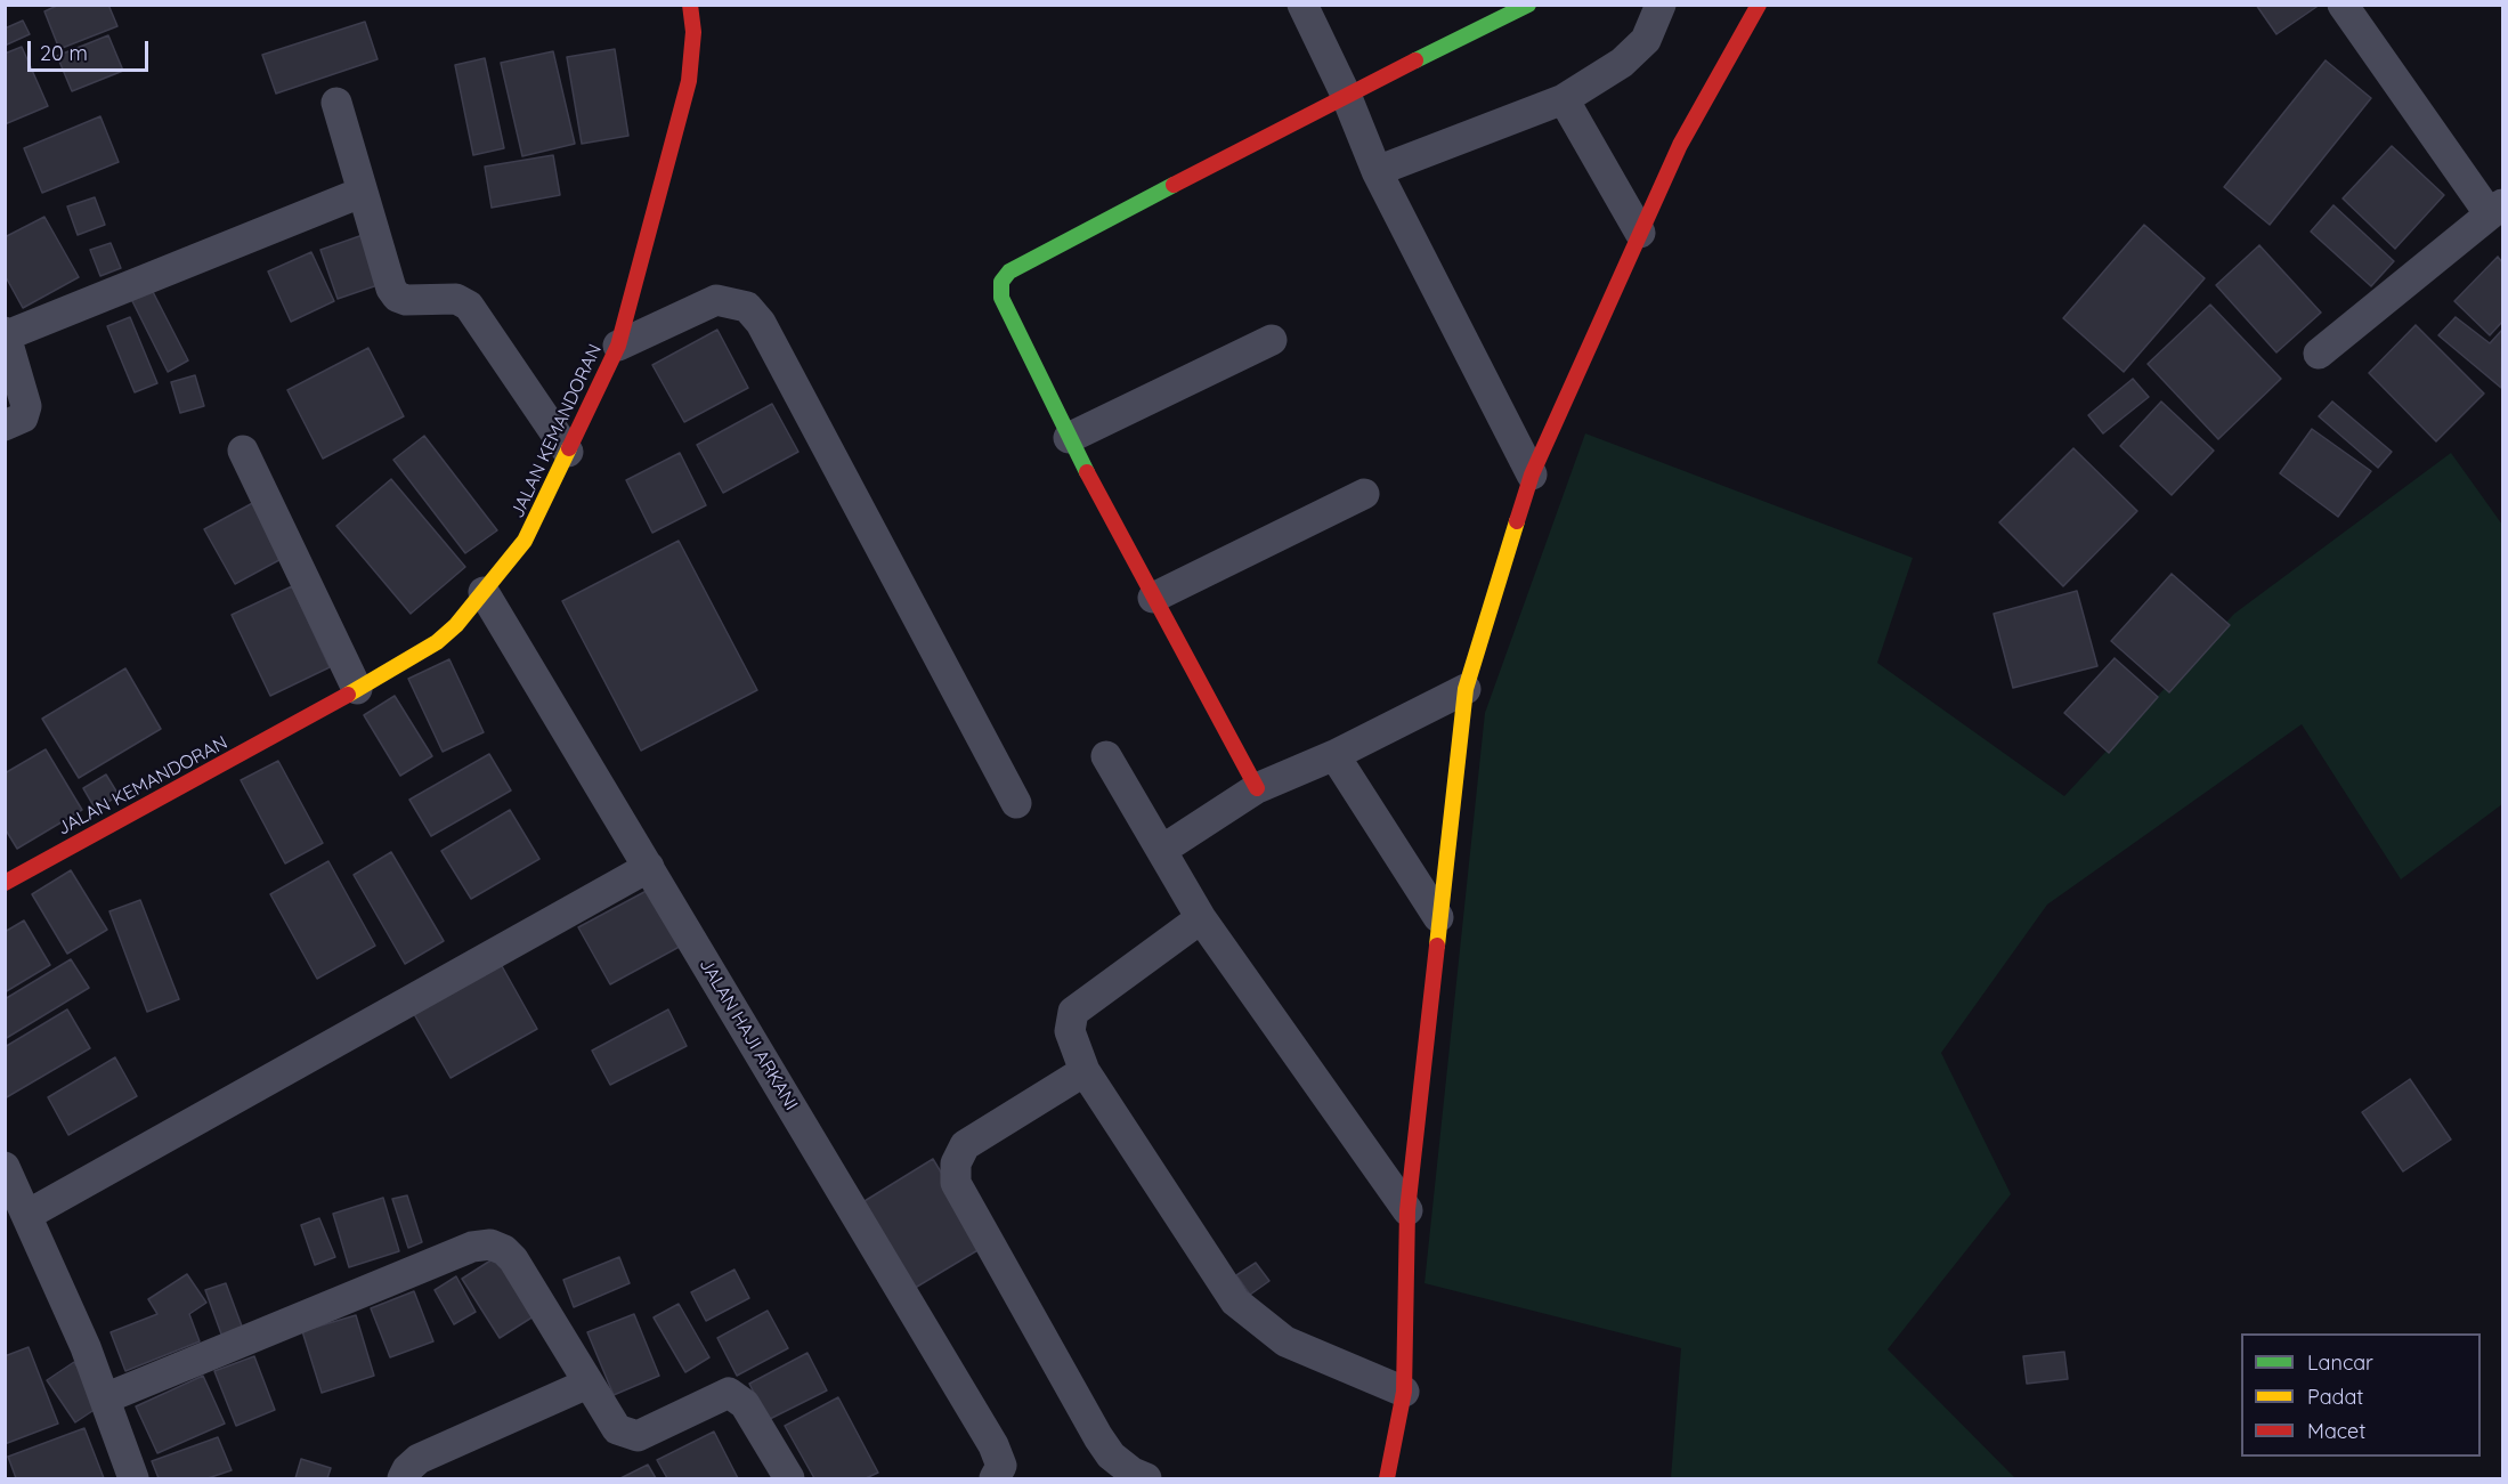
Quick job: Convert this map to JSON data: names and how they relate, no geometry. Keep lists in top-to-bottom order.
{
  "streets": {
    "street": ["JALAN KEMANDORAN", "JALAN HAJI ARKANI"]
  },
  "crossings": [
    ["JALAN KEMANDORAN", "JALAN HAJI ARKANI"]
  ],
  "legend": ["Lancar", "Padat", "Macet"],
  "scale_bar": "20 m"
}
